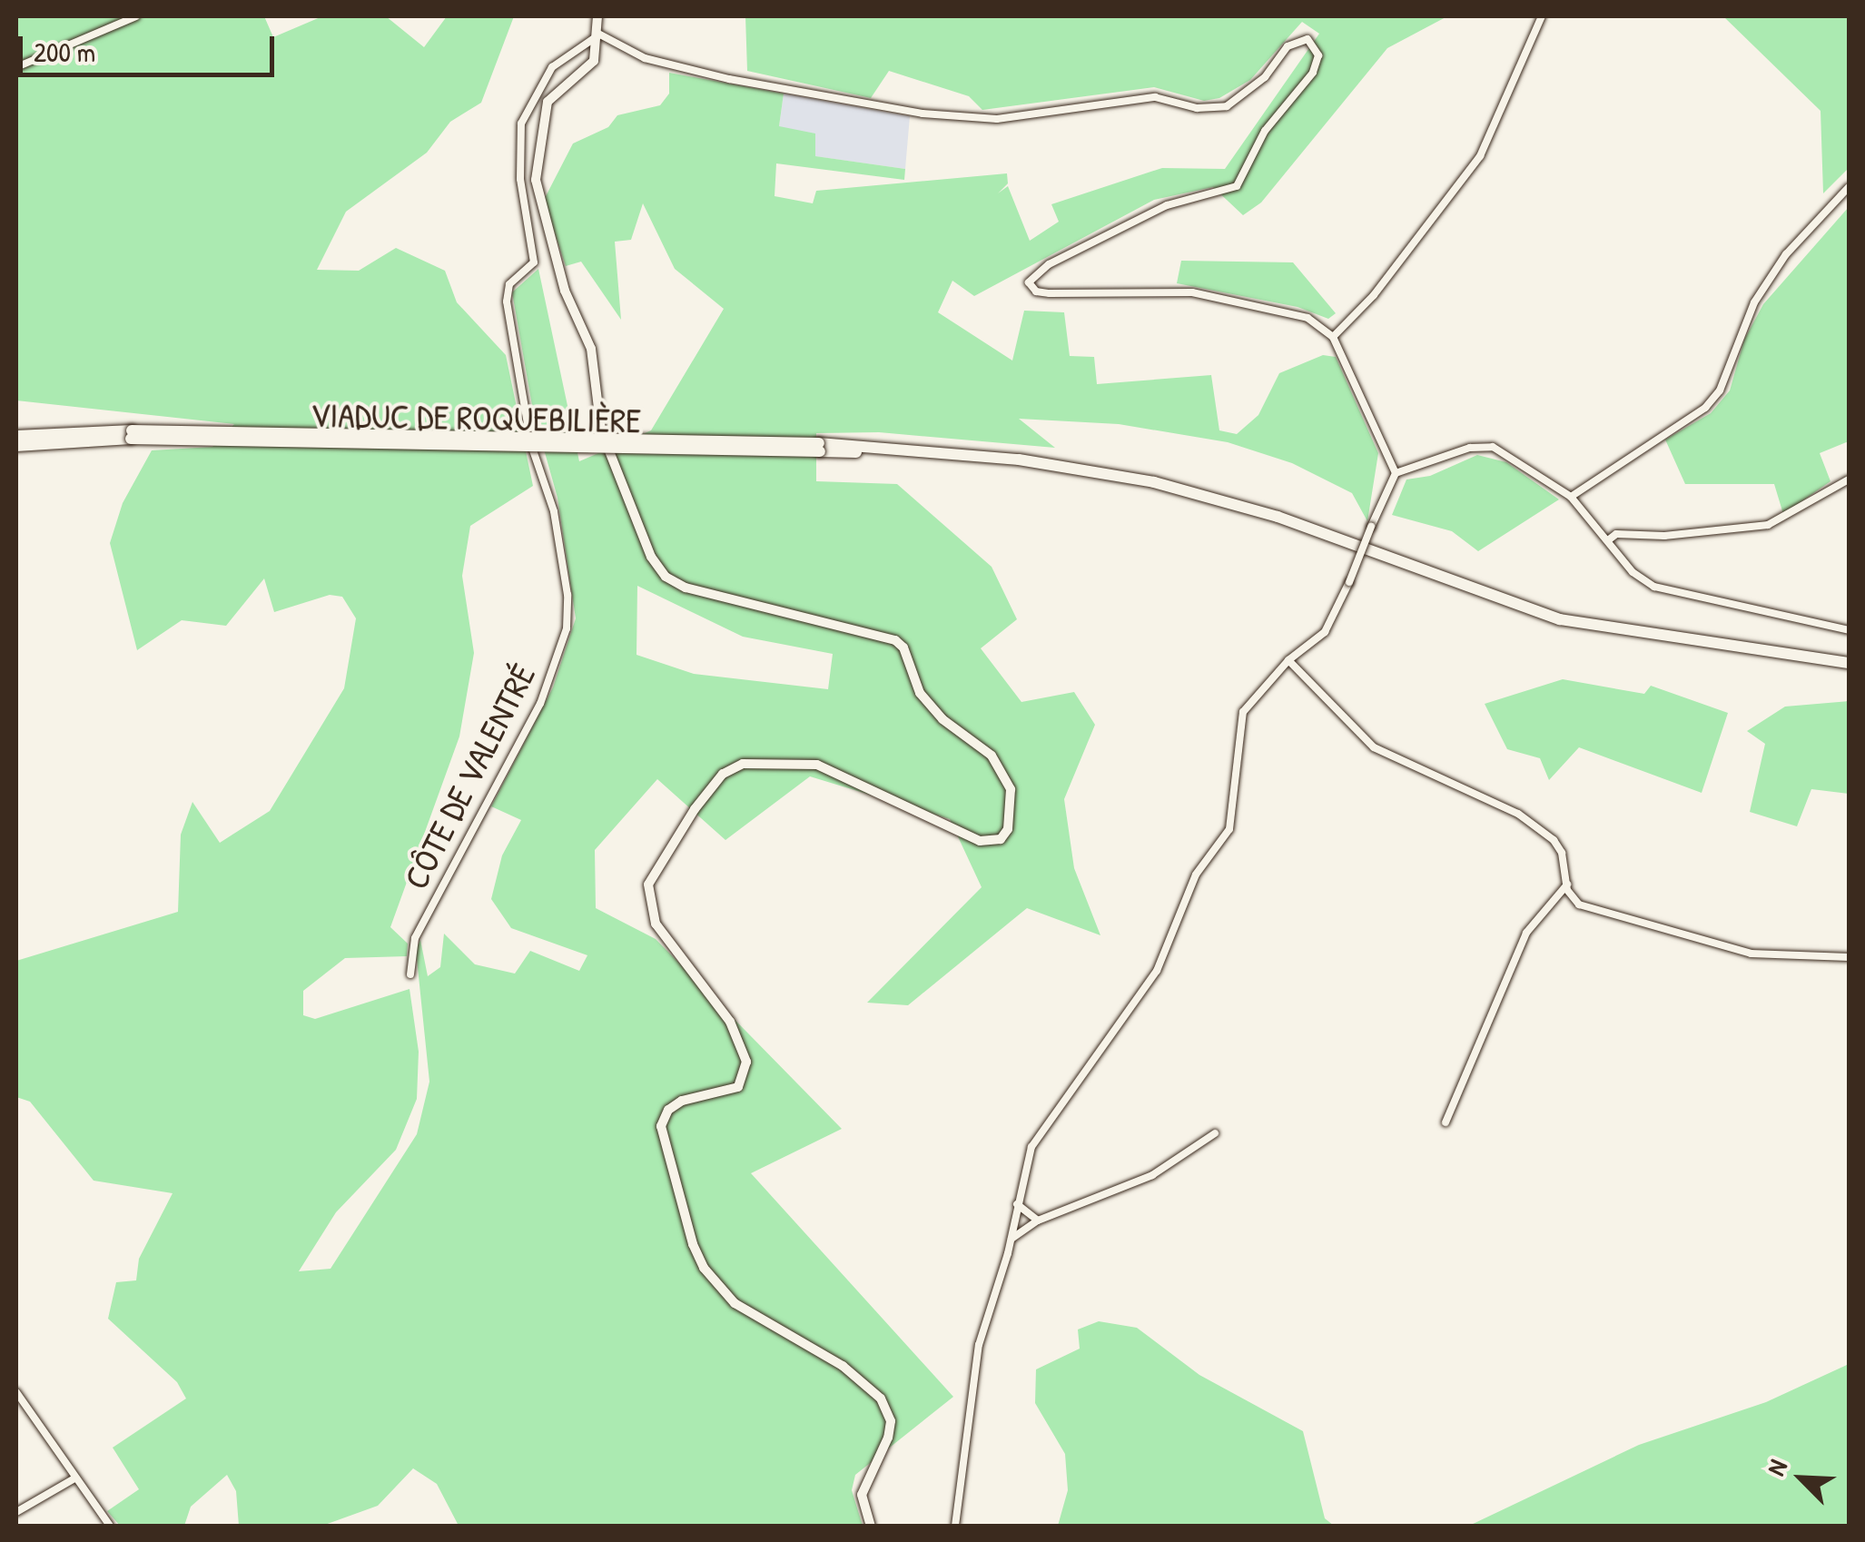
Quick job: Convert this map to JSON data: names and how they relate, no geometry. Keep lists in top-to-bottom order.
{
  "streets": {
    "main road": ["VIADUC DE ROQUEBILIÈRE"],
    "street": ["CÔTE DE VALENTRÉ"]
  },
  "scale_bar": "200 m",
  "north": "top left"
}
